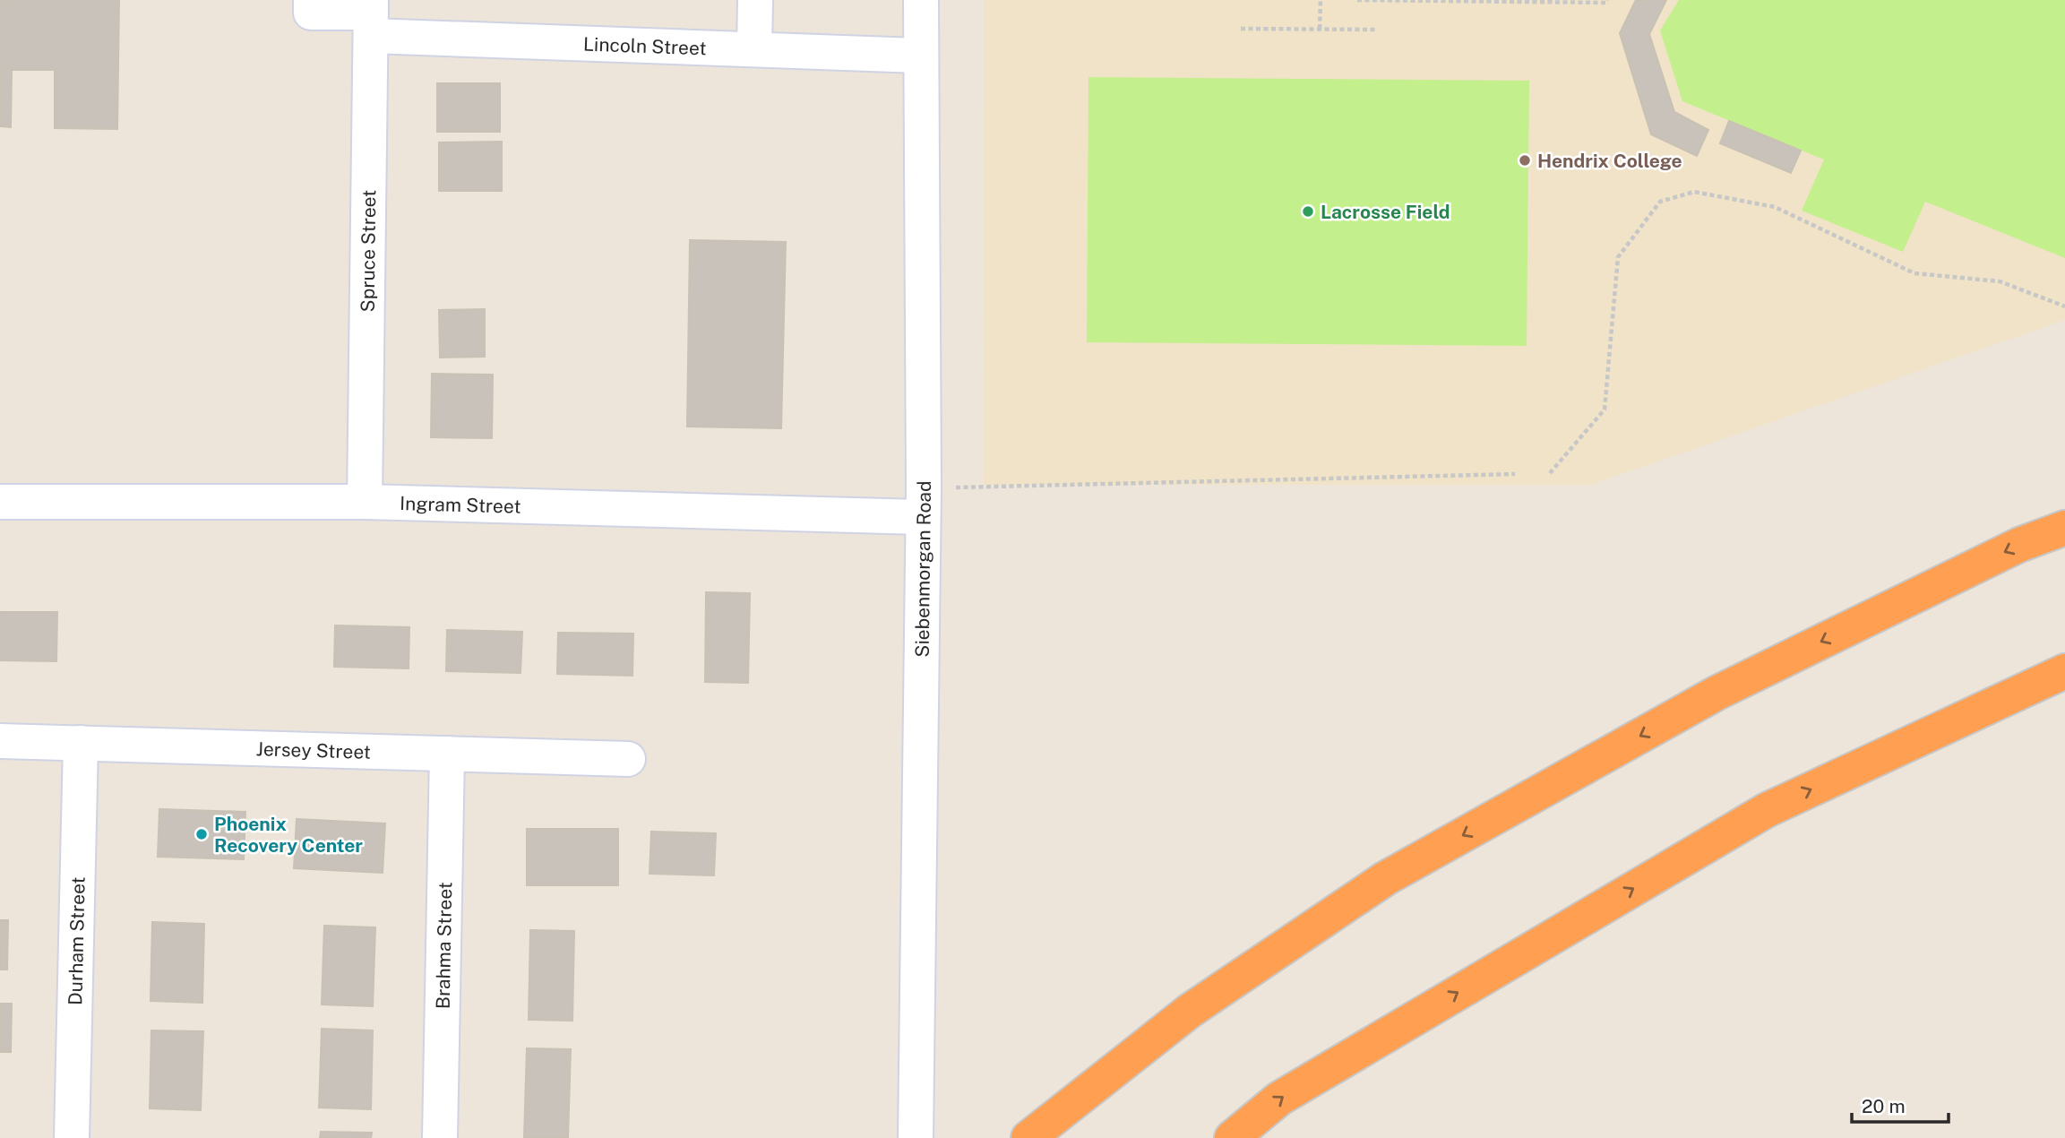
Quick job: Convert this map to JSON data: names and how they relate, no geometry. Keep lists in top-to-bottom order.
{
  "streets": {
    "street": [
      "Lincoln Street",
      "Spruce Street",
      "Ingram Street",
      "Siebenmorgan Road",
      "Jersey Street",
      "Durham Street",
      "Brahma Street"
    ]
  },
  "crossings": [
    ["Lincoln Street", "Spruce Street"],
    ["Lincoln Street", "Siebenmorgan Road"],
    ["Spruce Street", "Ingram Street"],
    ["Ingram Street", "Siebenmorgan Road"],
    ["Jersey Street", "Durham Street"],
    ["Jersey Street", "Brahma Street"]
  ],
  "places": ["Hendrix College", "Lacrosse Field", "Phoenix Recovery Center"],
  "scale_bar": "20 m"
}
